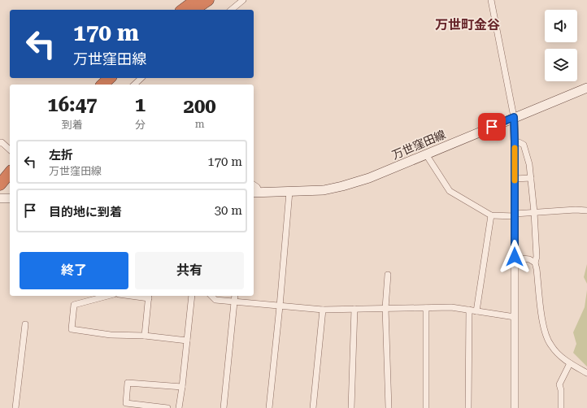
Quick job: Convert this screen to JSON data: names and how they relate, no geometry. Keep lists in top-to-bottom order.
{
  "streets": {
    "main road": ["万世窪田線"]
  },
  "districts": ["万世町金谷"],
  "page": {
    "turn": ["170 m", "万世窪田線"],
    "eta": [
      "16:47",
      "到着",
      "1",
      "分",
      "200",
      "m"
    ],
    "list": [
      {
        "name": "左折",
        "note": "万世窪田線",
        "value": "170 m"
      },
      {
        "name": "目的地に到着",
        "value": "30 m"
      }
    ],
    "buttons": ["終了", "共有"]
  }
}
